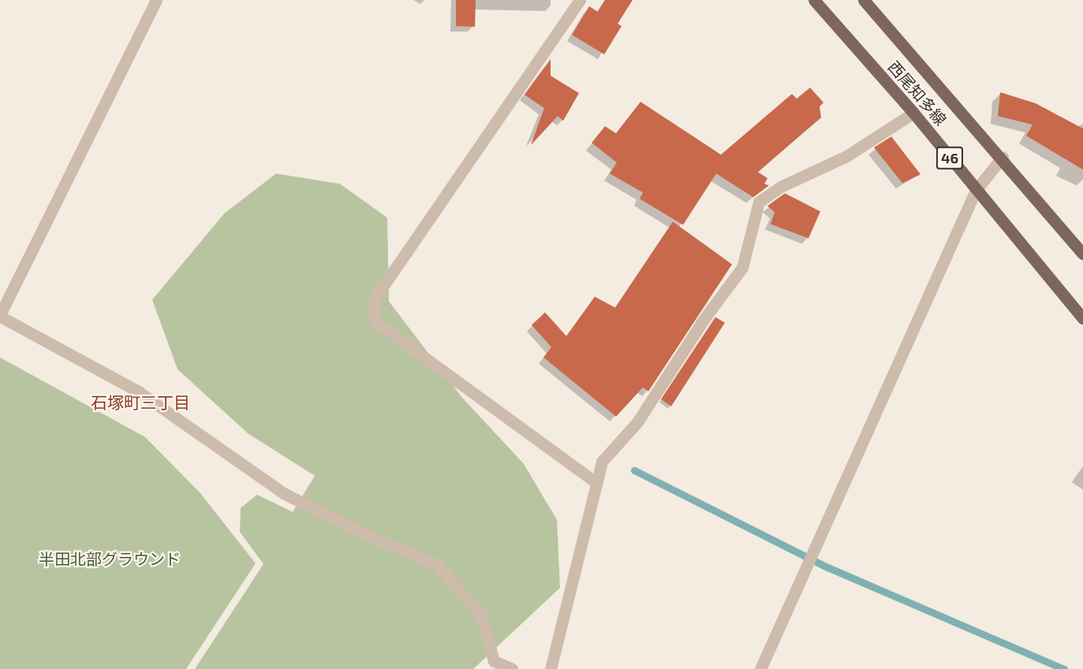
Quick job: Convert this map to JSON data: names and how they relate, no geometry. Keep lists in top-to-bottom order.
{
  "streets": {
    "main road": ["西尾知多線", "46"]
  },
  "districts": ["石塚町三丁目"],
  "parks": ["半田北部グラウンド"]
}
